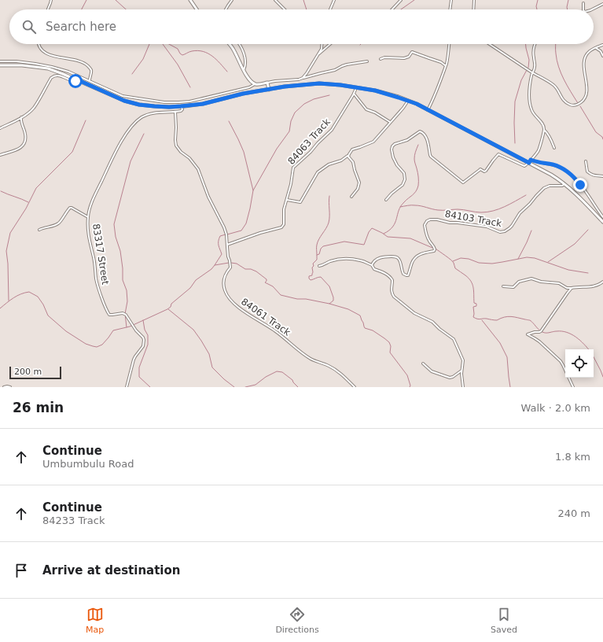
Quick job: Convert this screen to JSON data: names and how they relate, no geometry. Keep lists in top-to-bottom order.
{
  "streets": {
    "street": [
      "84063 Track",
      "84103 Track",
      "83317 Street",
      "84061 Track"
    ]
  },
  "crossings": [
    ["84063 Track", "84061 Track"],
    ["83317 Street", "84061 Track"]
  ],
  "scale_bar": "200 m",
  "page": {
    "search": "Search here",
    "scale": "200 m",
    "heading": ["26 min", "Walk · 2.0 km"],
    "list": [
      ["Continue", "Umbumbulu Road", "1.8 km"],
      ["Continue", "84233 Track", "240 m"],
      "Arrive at destination"
    ],
    "nav": ["Map", "Directions", "Saved"]
  }
}
